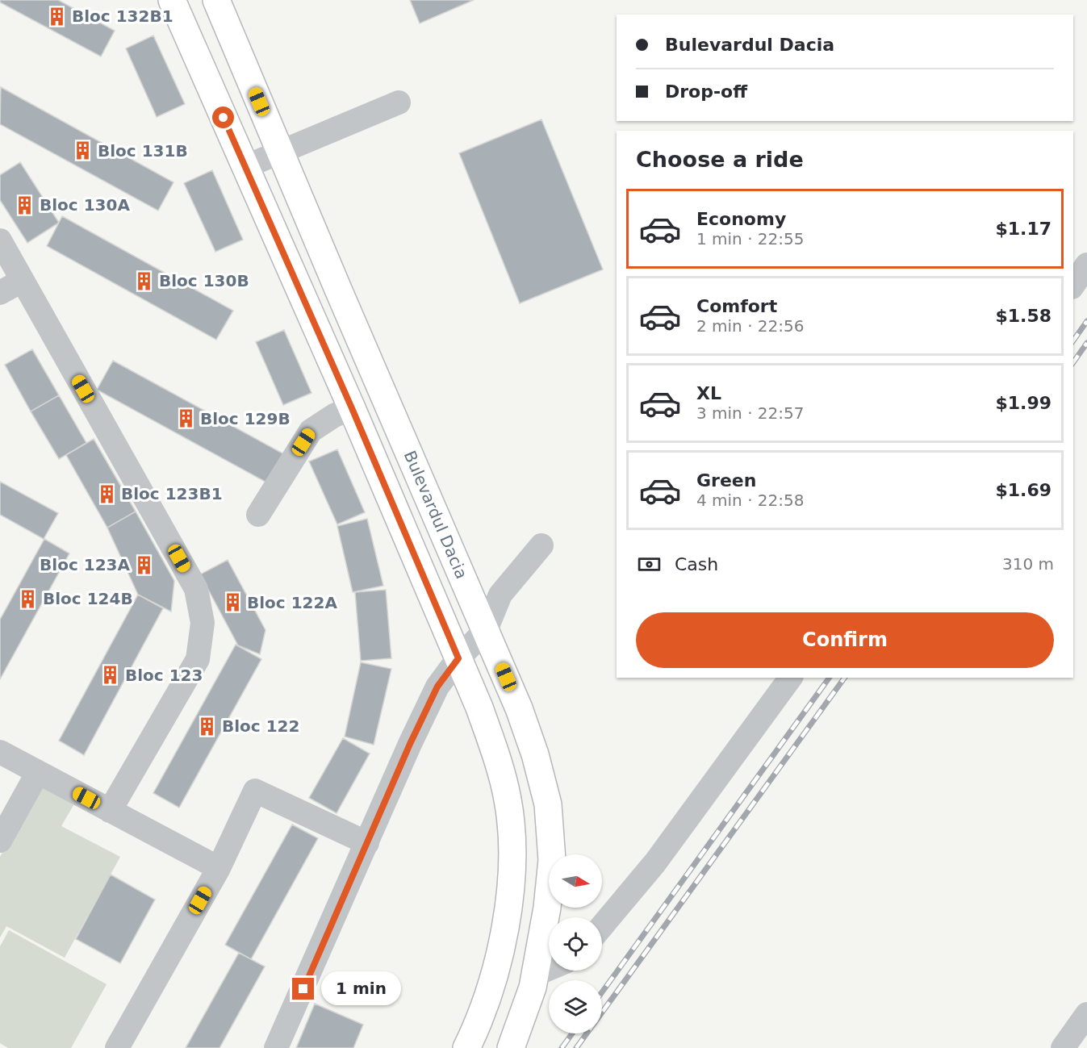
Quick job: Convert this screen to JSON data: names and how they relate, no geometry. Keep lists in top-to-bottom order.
{
  "streets": {
    "main road": ["Bulevardul Dacia"]
  },
  "places": {
    "building": [
      "Bloc 132B1",
      "Bloc 131B",
      "Bloc 130A",
      "Bloc 130B",
      "Bloc 129B",
      "Bloc 123B1",
      "Bloc 123A",
      "Bloc 124B",
      "Bloc 122A",
      "Bloc 123",
      "Bloc 122"
    ]
  },
  "north": "right",
  "page": {
    "banner": ["Bulevardul Dacia", "Drop-off"],
    "heading": "Choose a ride",
    "list": [
      {
        "name": "Economy",
        "note": "1 min · 22:55",
        "value": "$1.17"
      },
      {
        "name": "Comfort",
        "note": "2 min · 22:56",
        "value": "$1.58"
      },
      {
        "name": "XL",
        "note": "3 min · 22:57",
        "value": "$1.99"
      },
      {
        "name": "Green",
        "note": "4 min · 22:58",
        "value": "$1.69"
      }
    ],
    "pay": ["Cash", "310 m"],
    "buttons": "Confirm",
    "bubble": "1 min"
  }
}
